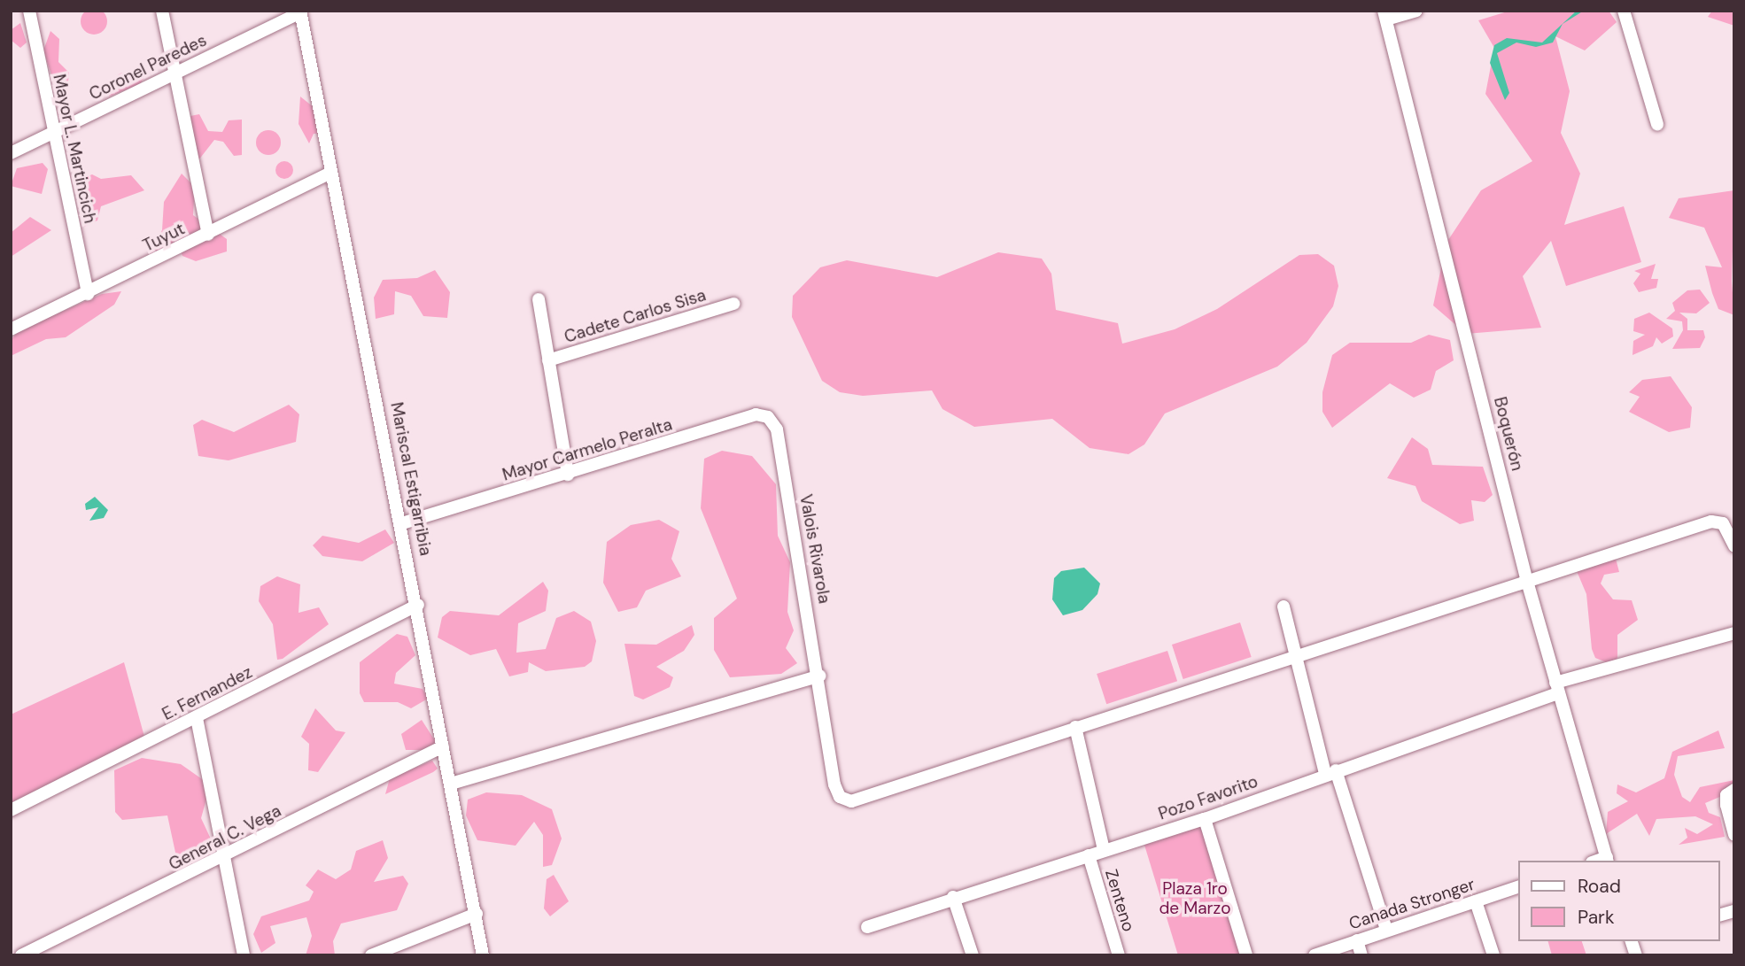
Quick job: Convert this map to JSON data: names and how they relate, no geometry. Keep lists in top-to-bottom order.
{
  "streets": {
    "street": [
      "Coronel Paredes",
      "Mayor L. Martincich",
      "Tuyut",
      "Cadete Carlos Sisa",
      "Boquerón",
      "Mayor Carmelo Peralta",
      "Mariscal Estigarribia",
      "Valois Rivarola",
      "E. Fernandez",
      "Pozo Favorito",
      "General C. Vega",
      "Zenteno",
      "Canada Stronger"
    ]
  },
  "crossings": [
    ["Coronel Paredes", "Mayor L. Martincich"],
    ["Coronel Paredes", "Mariscal Estigarribia"],
    ["Mayor L. Martincich", "Tuyut"],
    ["Tuyut", "Mariscal Estigarribia"],
    ["Boquerón", "Valois Rivarola"],
    ["Boquerón", "Pozo Favorito"],
    ["Mayor Carmelo Peralta", "Mariscal Estigarribia"],
    ["Mayor Carmelo Peralta", "Valois Rivarola"],
    ["Mariscal Estigarribia", "E. Fernandez"],
    ["Mariscal Estigarribia", "General C. Vega"],
    ["Pozo Favorito", "Zenteno"]
  ],
  "parks": ["Plaza 1ro de Marzo"],
  "legend": ["Road", "Park"]
}
